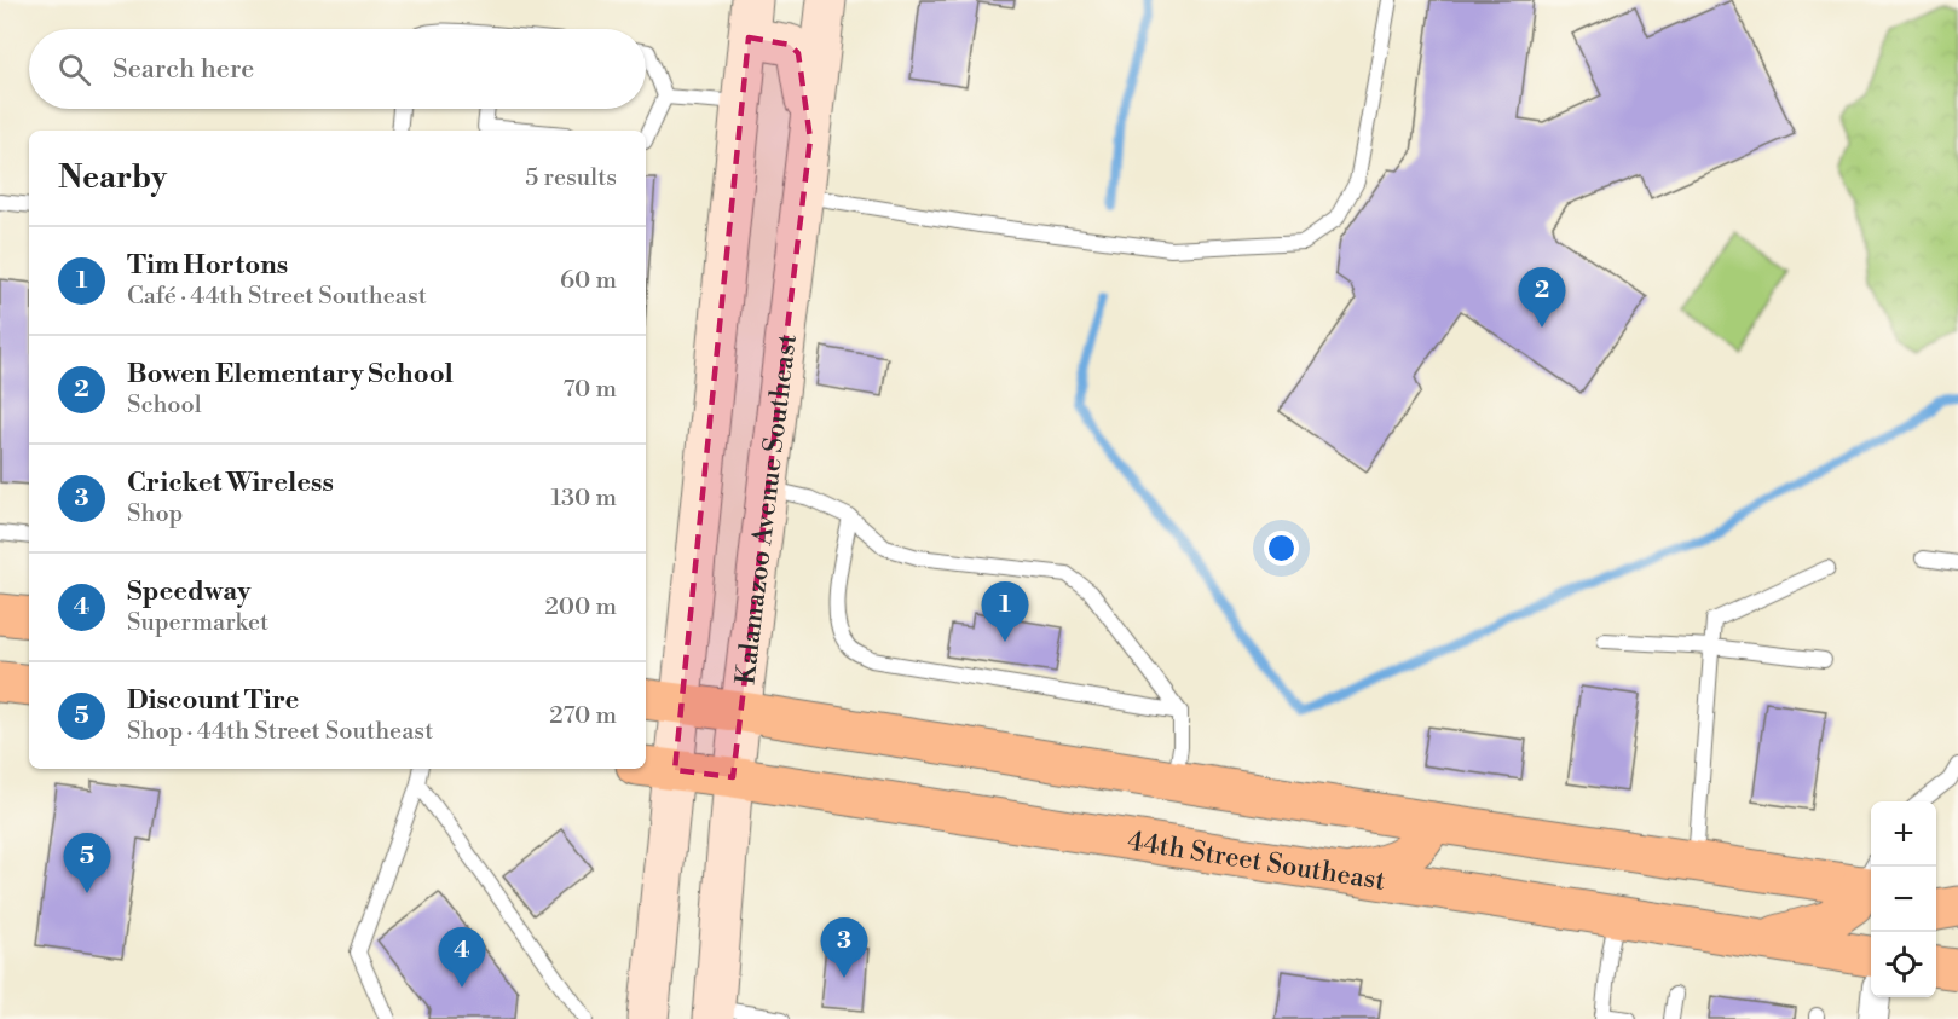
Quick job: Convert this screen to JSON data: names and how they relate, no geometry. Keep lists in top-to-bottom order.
{
  "streets": {
    "main road": ["Kalamazoo Avenue Southeast", "44th Street Southeast"]
  },
  "crossings": [
    ["Kalamazoo Avenue Southeast", "44th Street Southeast"]
  ],
  "page": {
    "search": "Search here",
    "heading": ["Nearby", "5 results"],
    "list": [
      {
        "mark": "1",
        "name": "Tim Hortons",
        "note": "Café · 44th Street Southeast",
        "value": "60 m"
      },
      {
        "mark": "2",
        "name": "Bowen Elementary School",
        "note": "School",
        "value": "70 m"
      },
      {
        "mark": "3",
        "name": "Cricket Wireless",
        "note": "Shop",
        "value": "130 m"
      },
      {
        "mark": "4",
        "name": "Speedway",
        "note": "Supermarket",
        "value": "200 m"
      },
      {
        "mark": "5",
        "name": "Discount Tire",
        "note": "Shop · 44th Street Southeast",
        "value": "270 m"
      }
    ],
    "pins": [
      "2",
      "1",
      "5",
      "3",
      "4"
    ],
    "map_buttons": ["+", "−"]
  }
}
